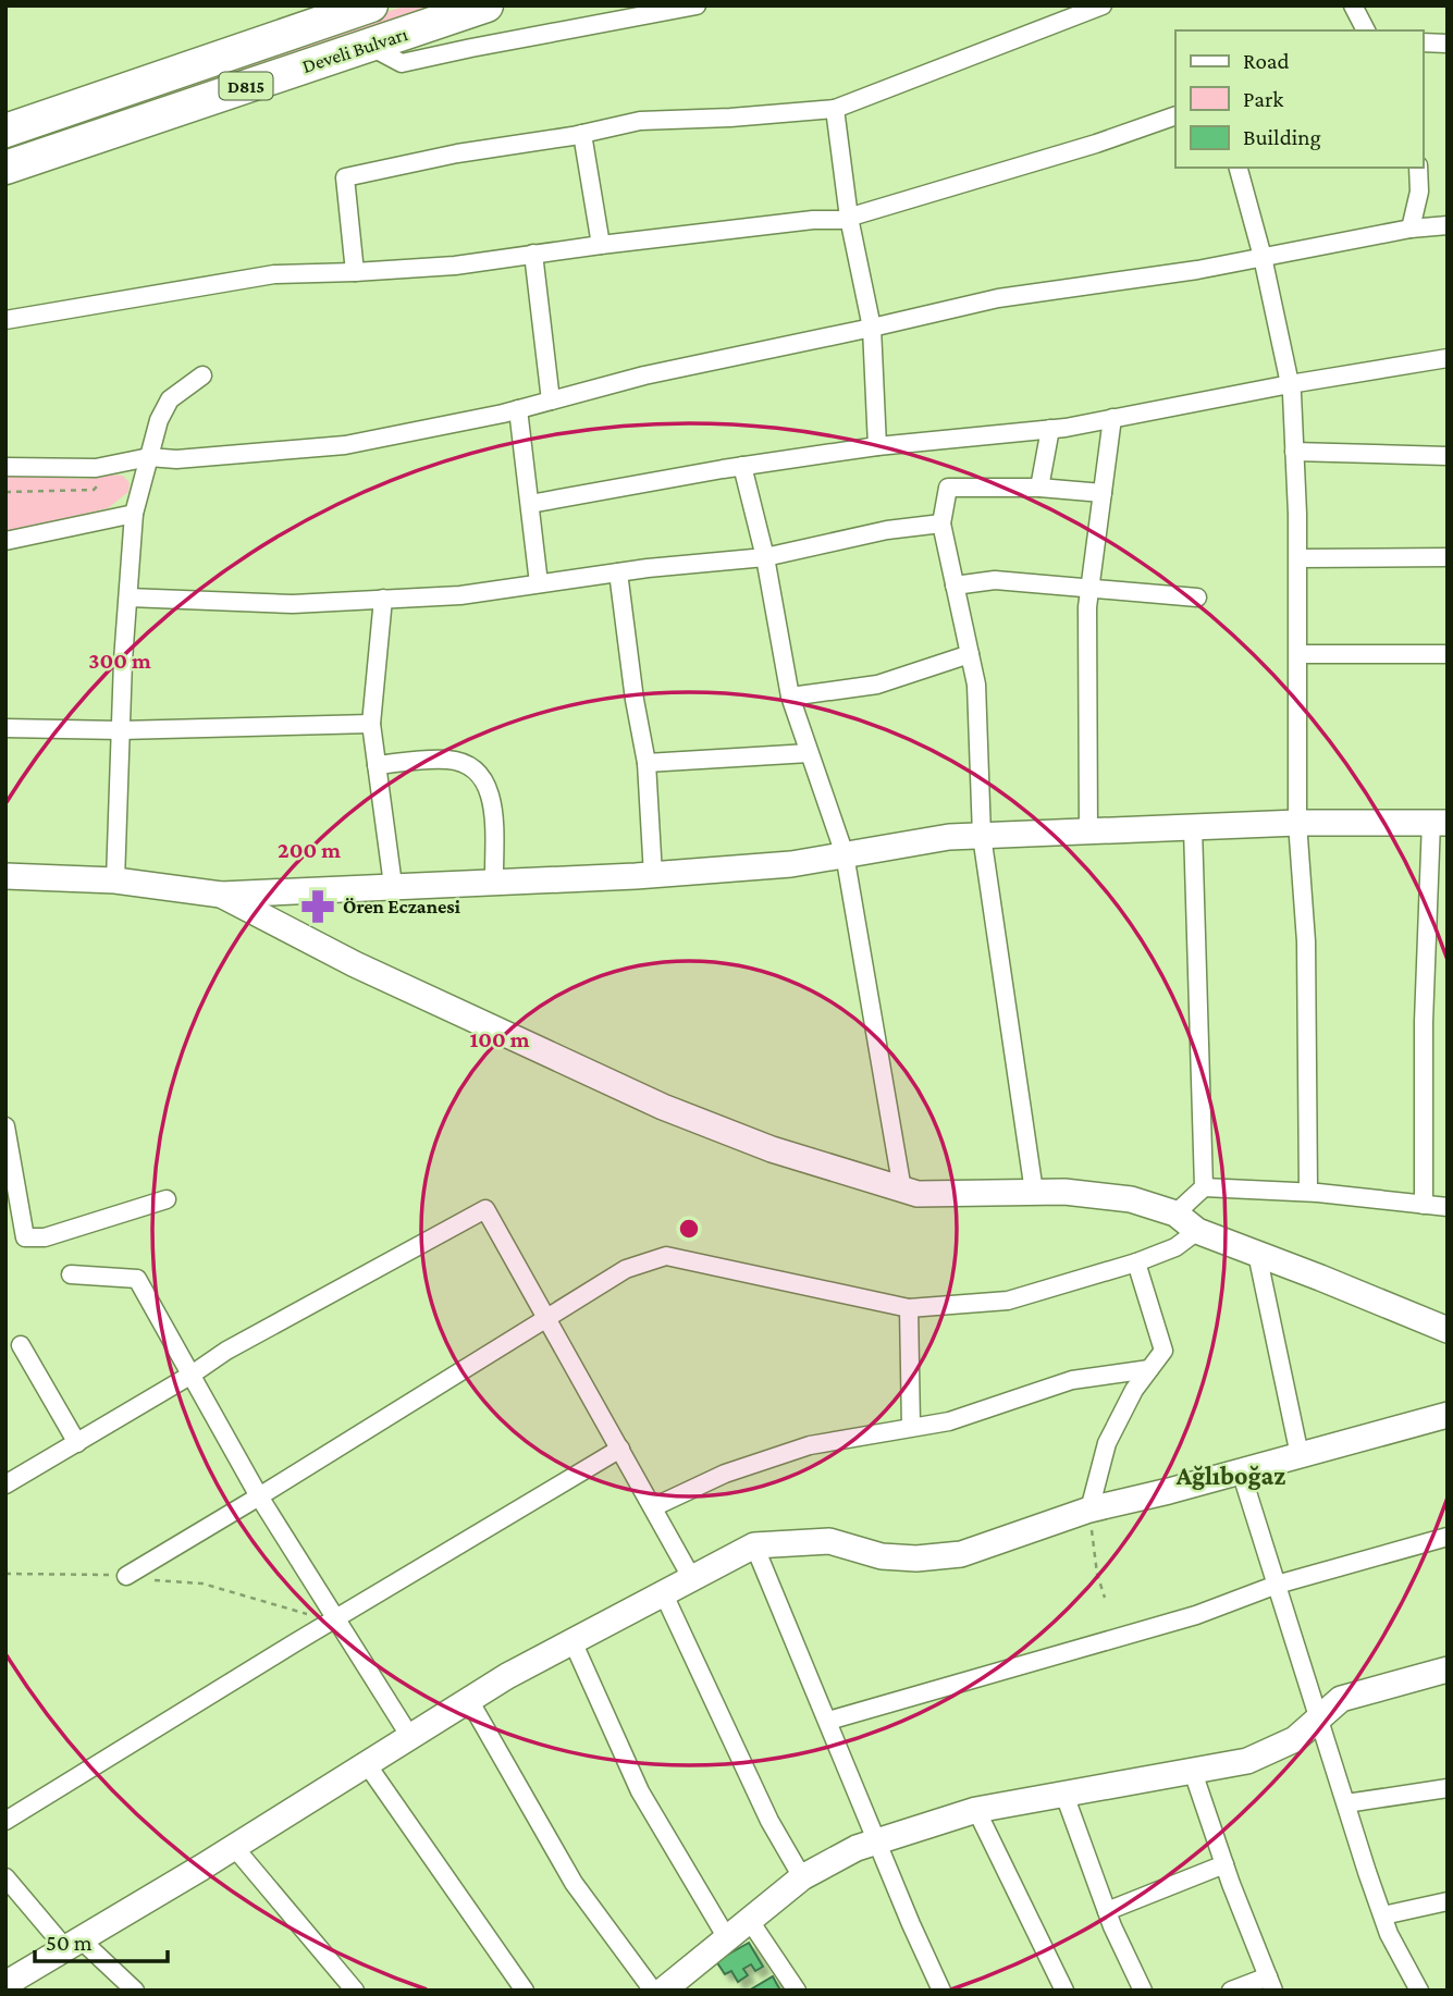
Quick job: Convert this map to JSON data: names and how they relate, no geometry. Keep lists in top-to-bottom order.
{
  "streets": {
    "highway": ["Develi Bulvarı", "D815"]
  },
  "districts": ["Ağlıboğaz"],
  "places": {
    "pharmacy": ["Ören Eczanesi"]
  },
  "legend": ["Road", "Park", "Building"],
  "scale_bar": "50 m",
  "rings": ["300 m", "200 m", "100 m"]
}
